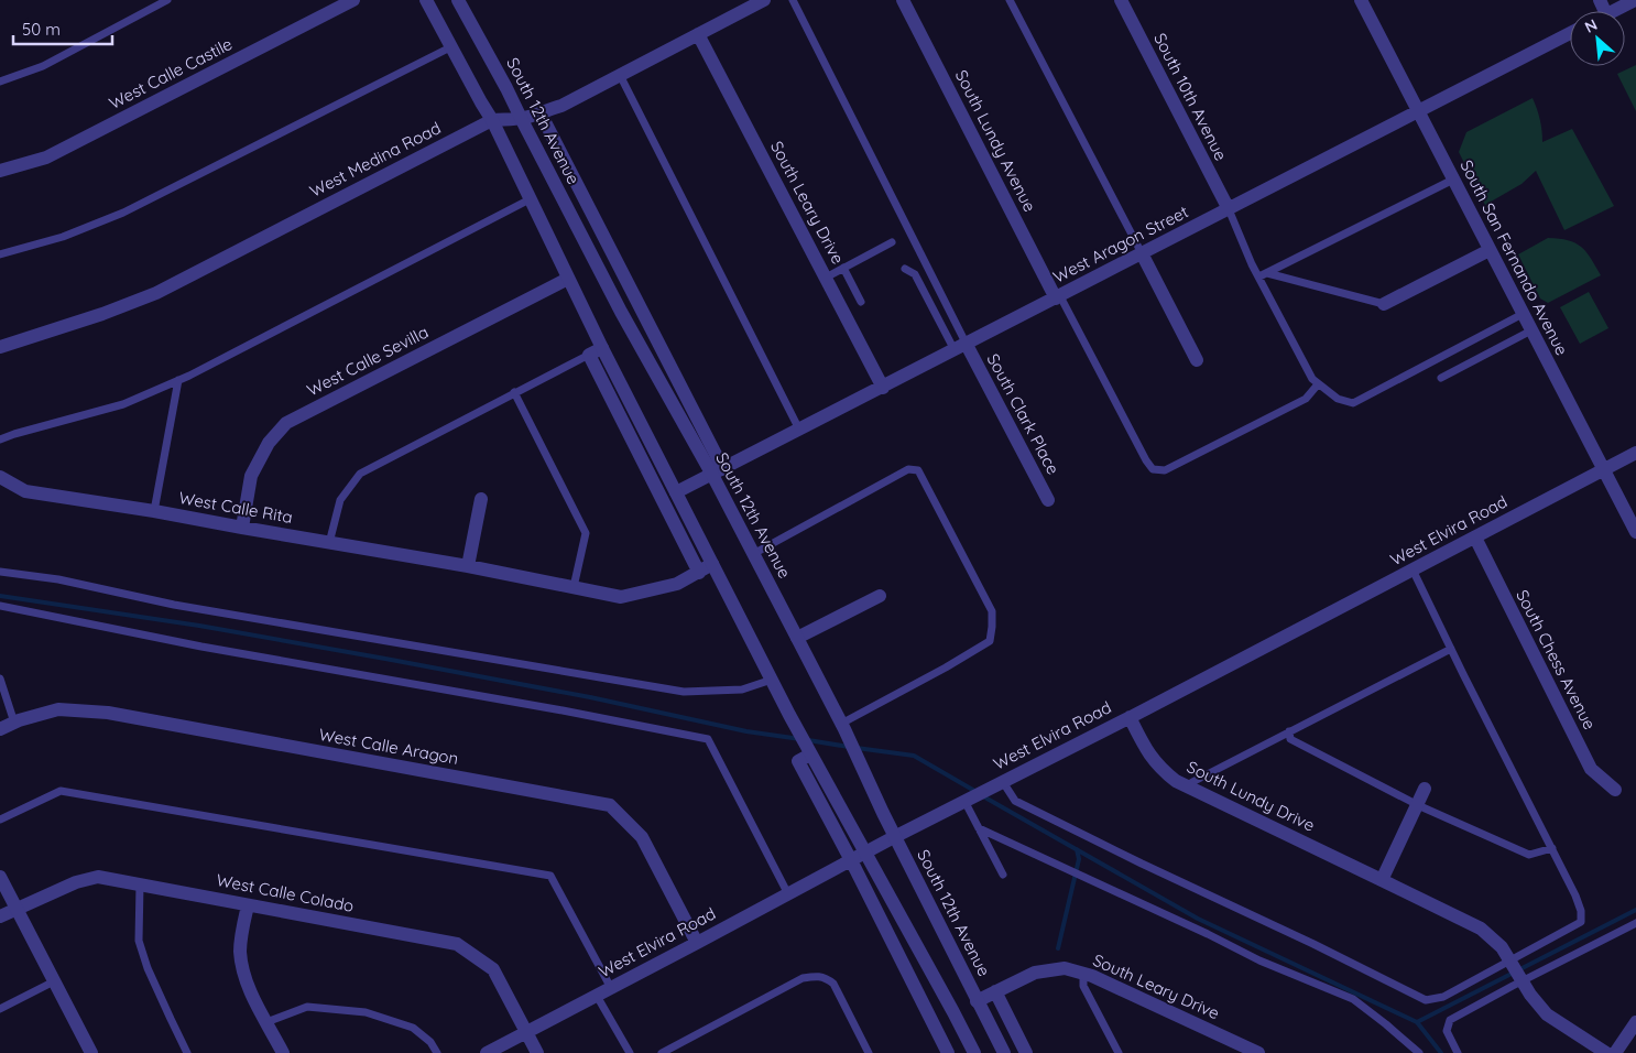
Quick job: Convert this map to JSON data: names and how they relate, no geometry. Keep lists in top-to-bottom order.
{
  "streets": {
    "street": [
      "West Calle Castile",
      "South 10th Avenue",
      "South 12th Avenue",
      "South Lundy Avenue",
      "West Medina Road",
      "South Leary Drive",
      "West Aragon Street",
      "South San Fernando Avenue",
      "West Calle Sevilla",
      "South Clark Place",
      "West Calle Rita",
      "West Elvira Road",
      "South Chess Avenue",
      "West Calle Aragon",
      "South Lundy Drive",
      "West Calle Colado"
    ]
  },
  "crossings": [
    ["South 10th Avenue", "West Aragon Street"],
    ["South 12th Avenue", "West Medina Road"],
    ["South 12th Avenue", "South Leary Drive"],
    ["South 12th Avenue", "West Aragon Street"],
    ["South 12th Avenue", "West Elvira Road"],
    ["South Lundy Avenue", "West Aragon Street"],
    ["West Medina Road", "South Leary Drive"],
    ["South Leary Drive", "West Aragon Street"],
    ["West Aragon Street", "South San Fernando Avenue"],
    ["West Aragon Street", "South Clark Place"],
    ["South San Fernando Avenue", "West Elvira Road"],
    ["West Calle Sevilla", "West Calle Rita"],
    ["West Elvira Road", "South Chess Avenue"],
    ["West Elvira Road", "West Calle Aragon"],
    ["West Elvira Road", "South Lundy Drive"],
    ["West Elvira Road", "West Calle Colado"]
  ],
  "scale_bar": "50 m",
  "north": "top left"
}
